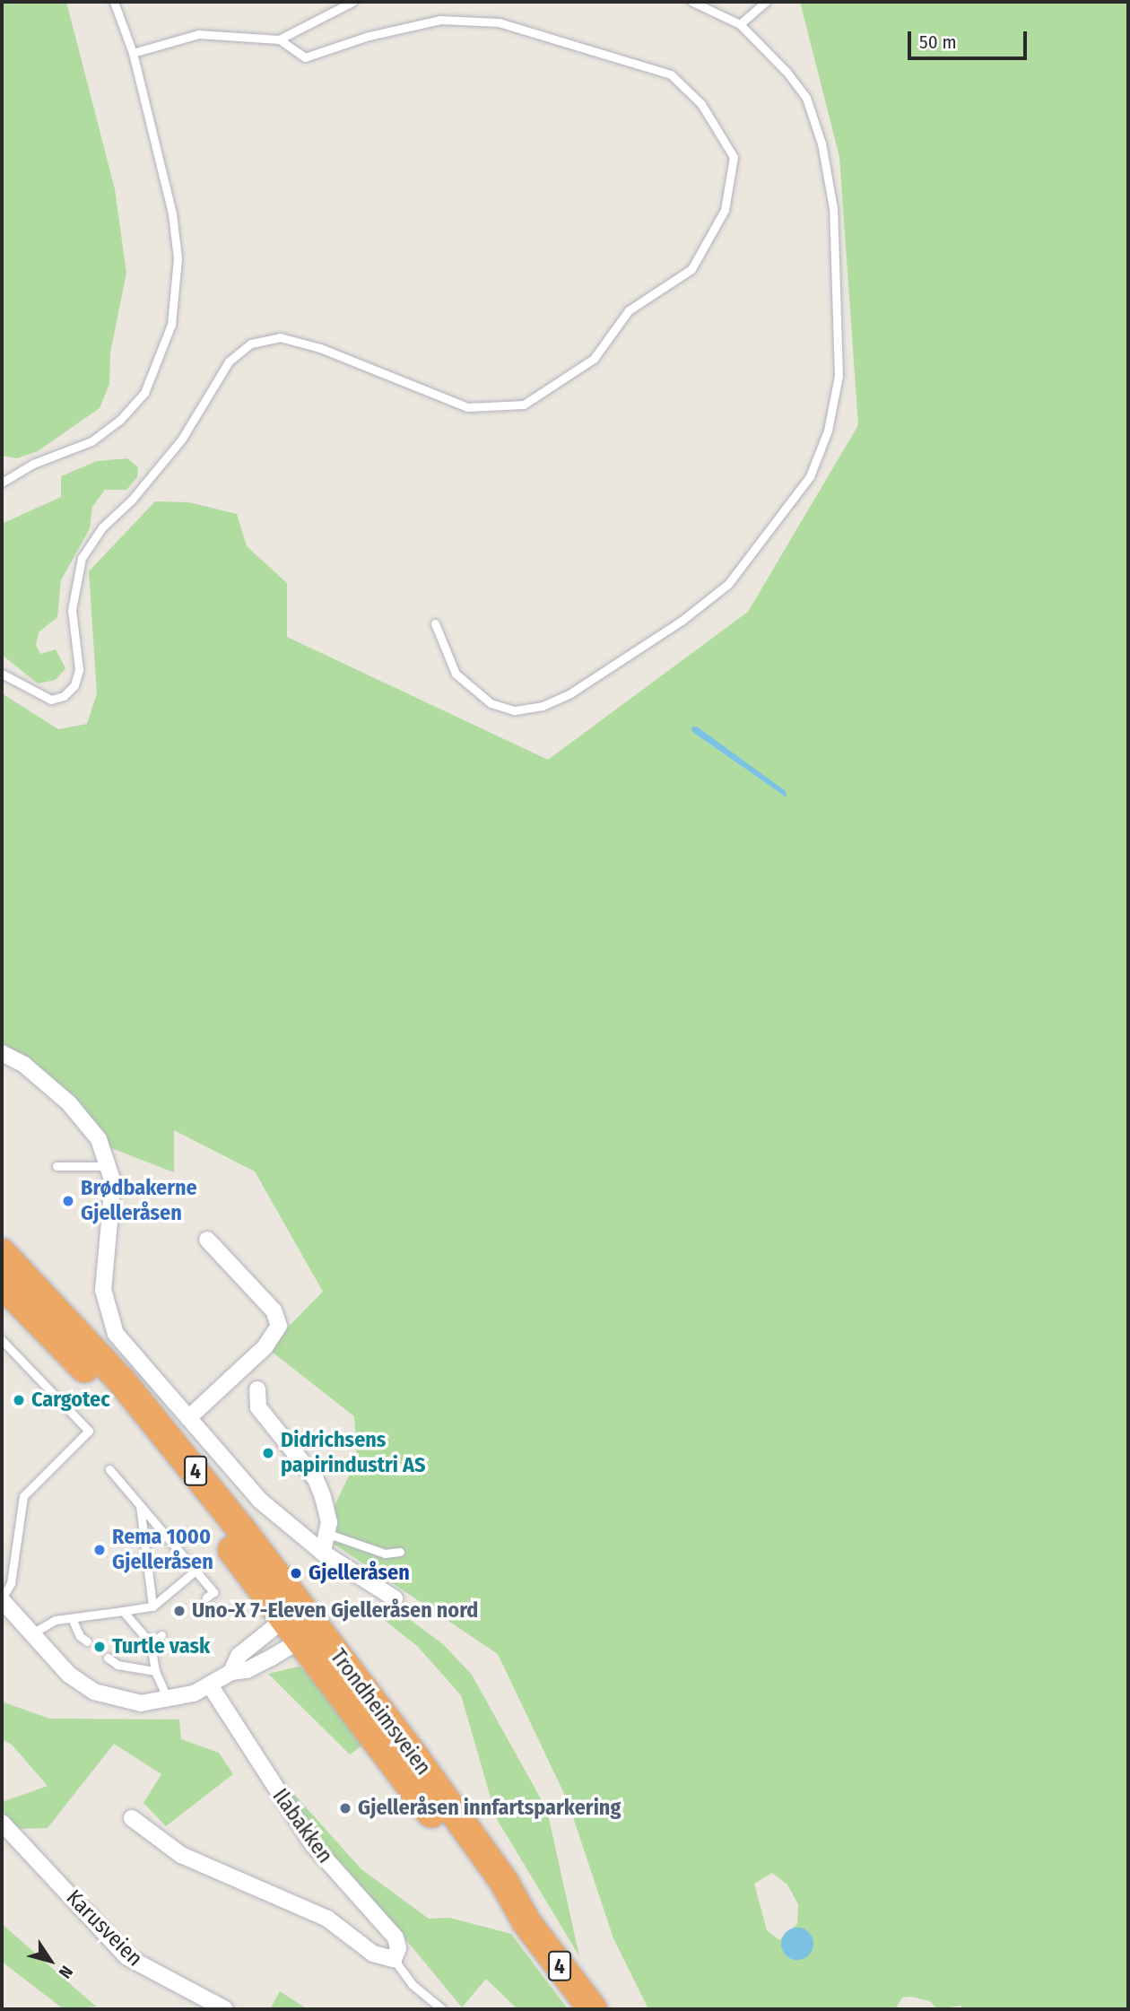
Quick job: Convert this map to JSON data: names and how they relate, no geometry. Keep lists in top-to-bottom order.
{
  "streets": {
    "highway": ["4", "Trondheimsveien"],
    "street": ["Ilabakken", "Karusveien"]
  },
  "places": [
    "Brødbakerne Gjelleråsen",
    "Cargotec",
    "Didrichsens papirindustri AS",
    "Rema 1000 Gjelleråsen",
    "Gjelleråsen",
    "Uno-X 7-Eleven Gjelleråsen nord",
    "Turtle vask",
    "Gjelleråsen innfartsparkering"
  ],
  "scale_bar": "50 m",
  "north": "bottom right"
}
